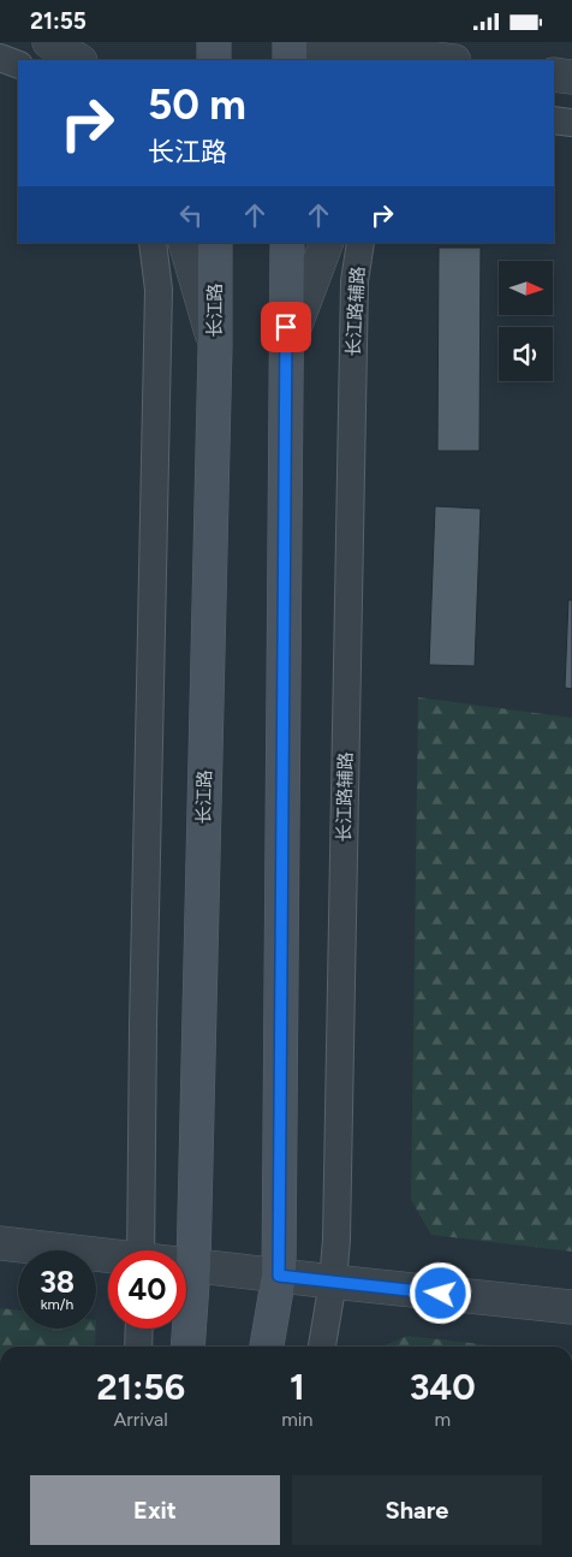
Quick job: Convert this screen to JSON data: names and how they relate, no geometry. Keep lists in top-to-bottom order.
{
  "streets": {
    "main road": ["长江路"],
    "street": ["长江路辅路"]
  },
  "north": "right",
  "page": {
    "status": "21:55",
    "turn": ["50 m", "长江路"],
    "speed": "38 km/h",
    "limit": "40",
    "eta": [
      "21:56",
      "Arrival",
      "1",
      "min",
      "340",
      "m"
    ],
    "buttons": ["Exit", "Share"]
  }
}
